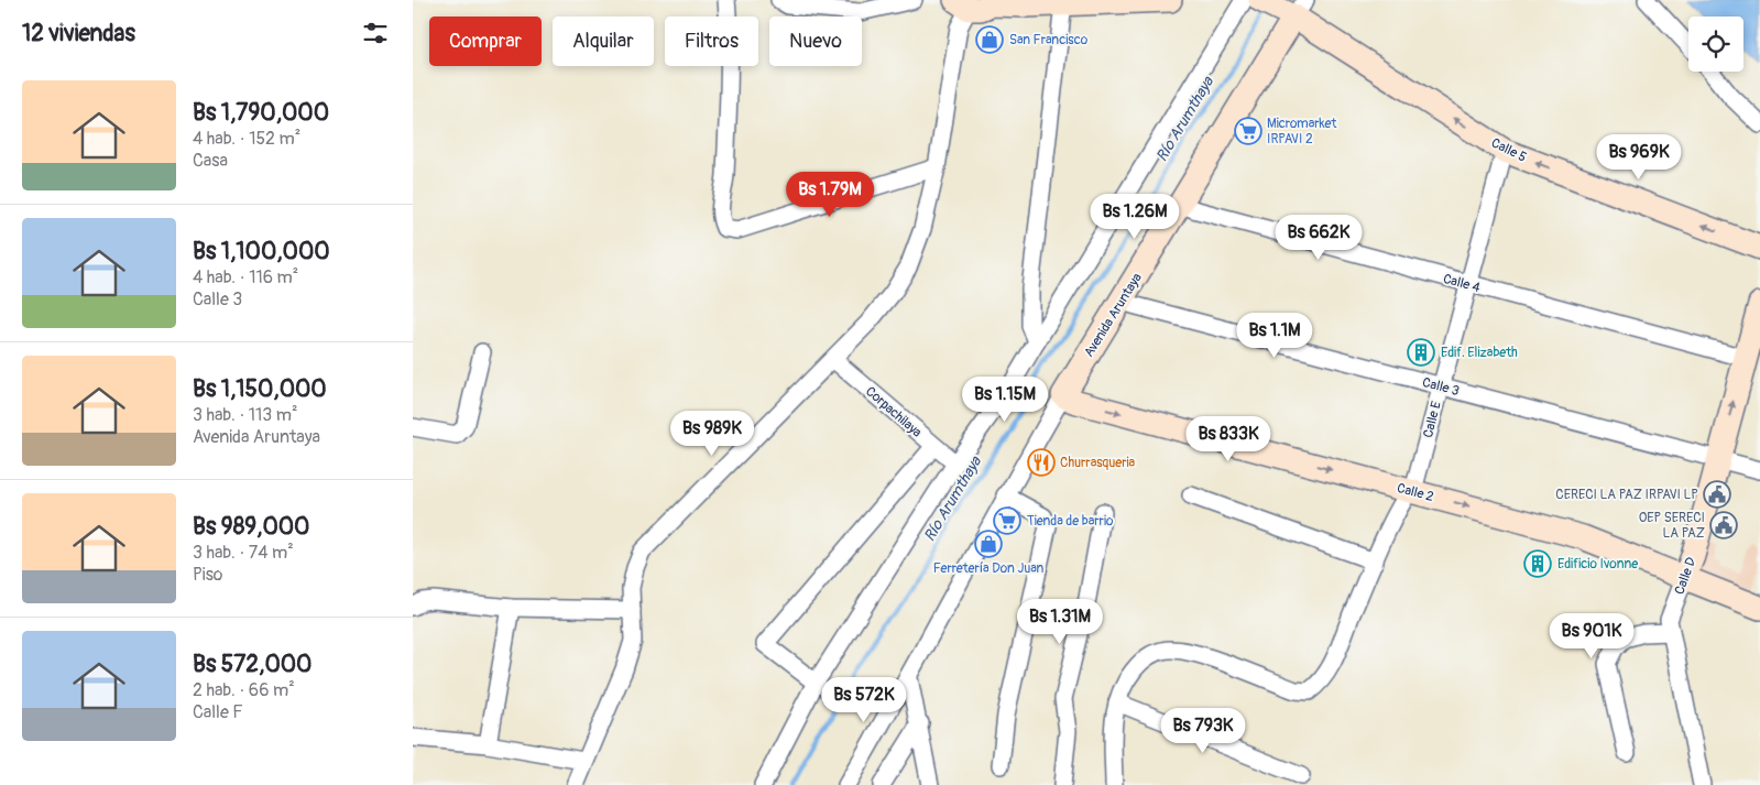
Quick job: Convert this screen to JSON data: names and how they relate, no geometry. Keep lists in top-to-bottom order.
{
  "streets": {
    "main road": [
      "Calle 5",
      "Avenida Aruntaya",
      "Calle 2",
      "Calle D"
    ],
    "street": [
      "Calle 4",
      "Calle 3",
      "Corpachilaya",
      "Calle E"
    ]
  },
  "crossings": [
    ["Calle 5", "Avenida Aruntaya"],
    ["Calle 5", "Calle E"],
    ["Calle 4", "Avenida Aruntaya"],
    ["Calle 4", "Calle E"],
    ["Calle 4", "Calle D"],
    ["Avenida Aruntaya", "Calle 3"],
    ["Avenida Aruntaya", "Calle 2"],
    ["Calle 3", "Calle E"],
    ["Calle 3", "Calle D"],
    ["Calle E", "Calle 2"],
    ["Calle 2", "Calle D"]
  ],
  "one_way": ["Calle 5", "Calle 2"],
  "water": ["Río Arumthaya"],
  "places": {
    "shop": ["San Francisco", "Ferretería Don Juan"],
    "supermarket": ["Micromarket IRPAVI 2", "Tienda de barrio"],
    "building": ["Edif. Elizabeth", "Edificio Ivonne"],
    "restaurant": ["Churrasqueria"],
    "public building": ["CERECI LA PAZ IRPAVI LP", "OEP SERECI LA PAZ"]
  },
  "page": {
    "heading": "12 viviendas",
    "chip": [
      "Comprar",
      "Alquilar",
      "Filtros",
      "Nuevo"
    ],
    "list": [
      {
        "name": "Bs 1,790,000",
        "note": "4 hab. · 152 m² · Casa"
      },
      {
        "name": "Bs 1,100,000",
        "note": "4 hab. · 116 m² · Calle 3"
      },
      {
        "name": "Bs 1,150,000",
        "note": "3 hab. · 113 m² · Avenida Aruntaya"
      },
      {
        "name": "Bs 989,000",
        "note": "3 hab. · 74 m² · Piso"
      },
      {
        "name": "Bs 572,000",
        "note": "2 hab. · 66 m² · Calle F"
      }
    ],
    "price": [
      "Bs 969K",
      "Bs 1.79M",
      "Bs 1.26M",
      "Bs 662K",
      "Bs 1.1M",
      "Bs 1.15M",
      "Bs 989K",
      "Bs 833K",
      "Bs 1.31M",
      "Bs 901K",
      "Bs 572K",
      "Bs 793K"
    ]
  }
}
